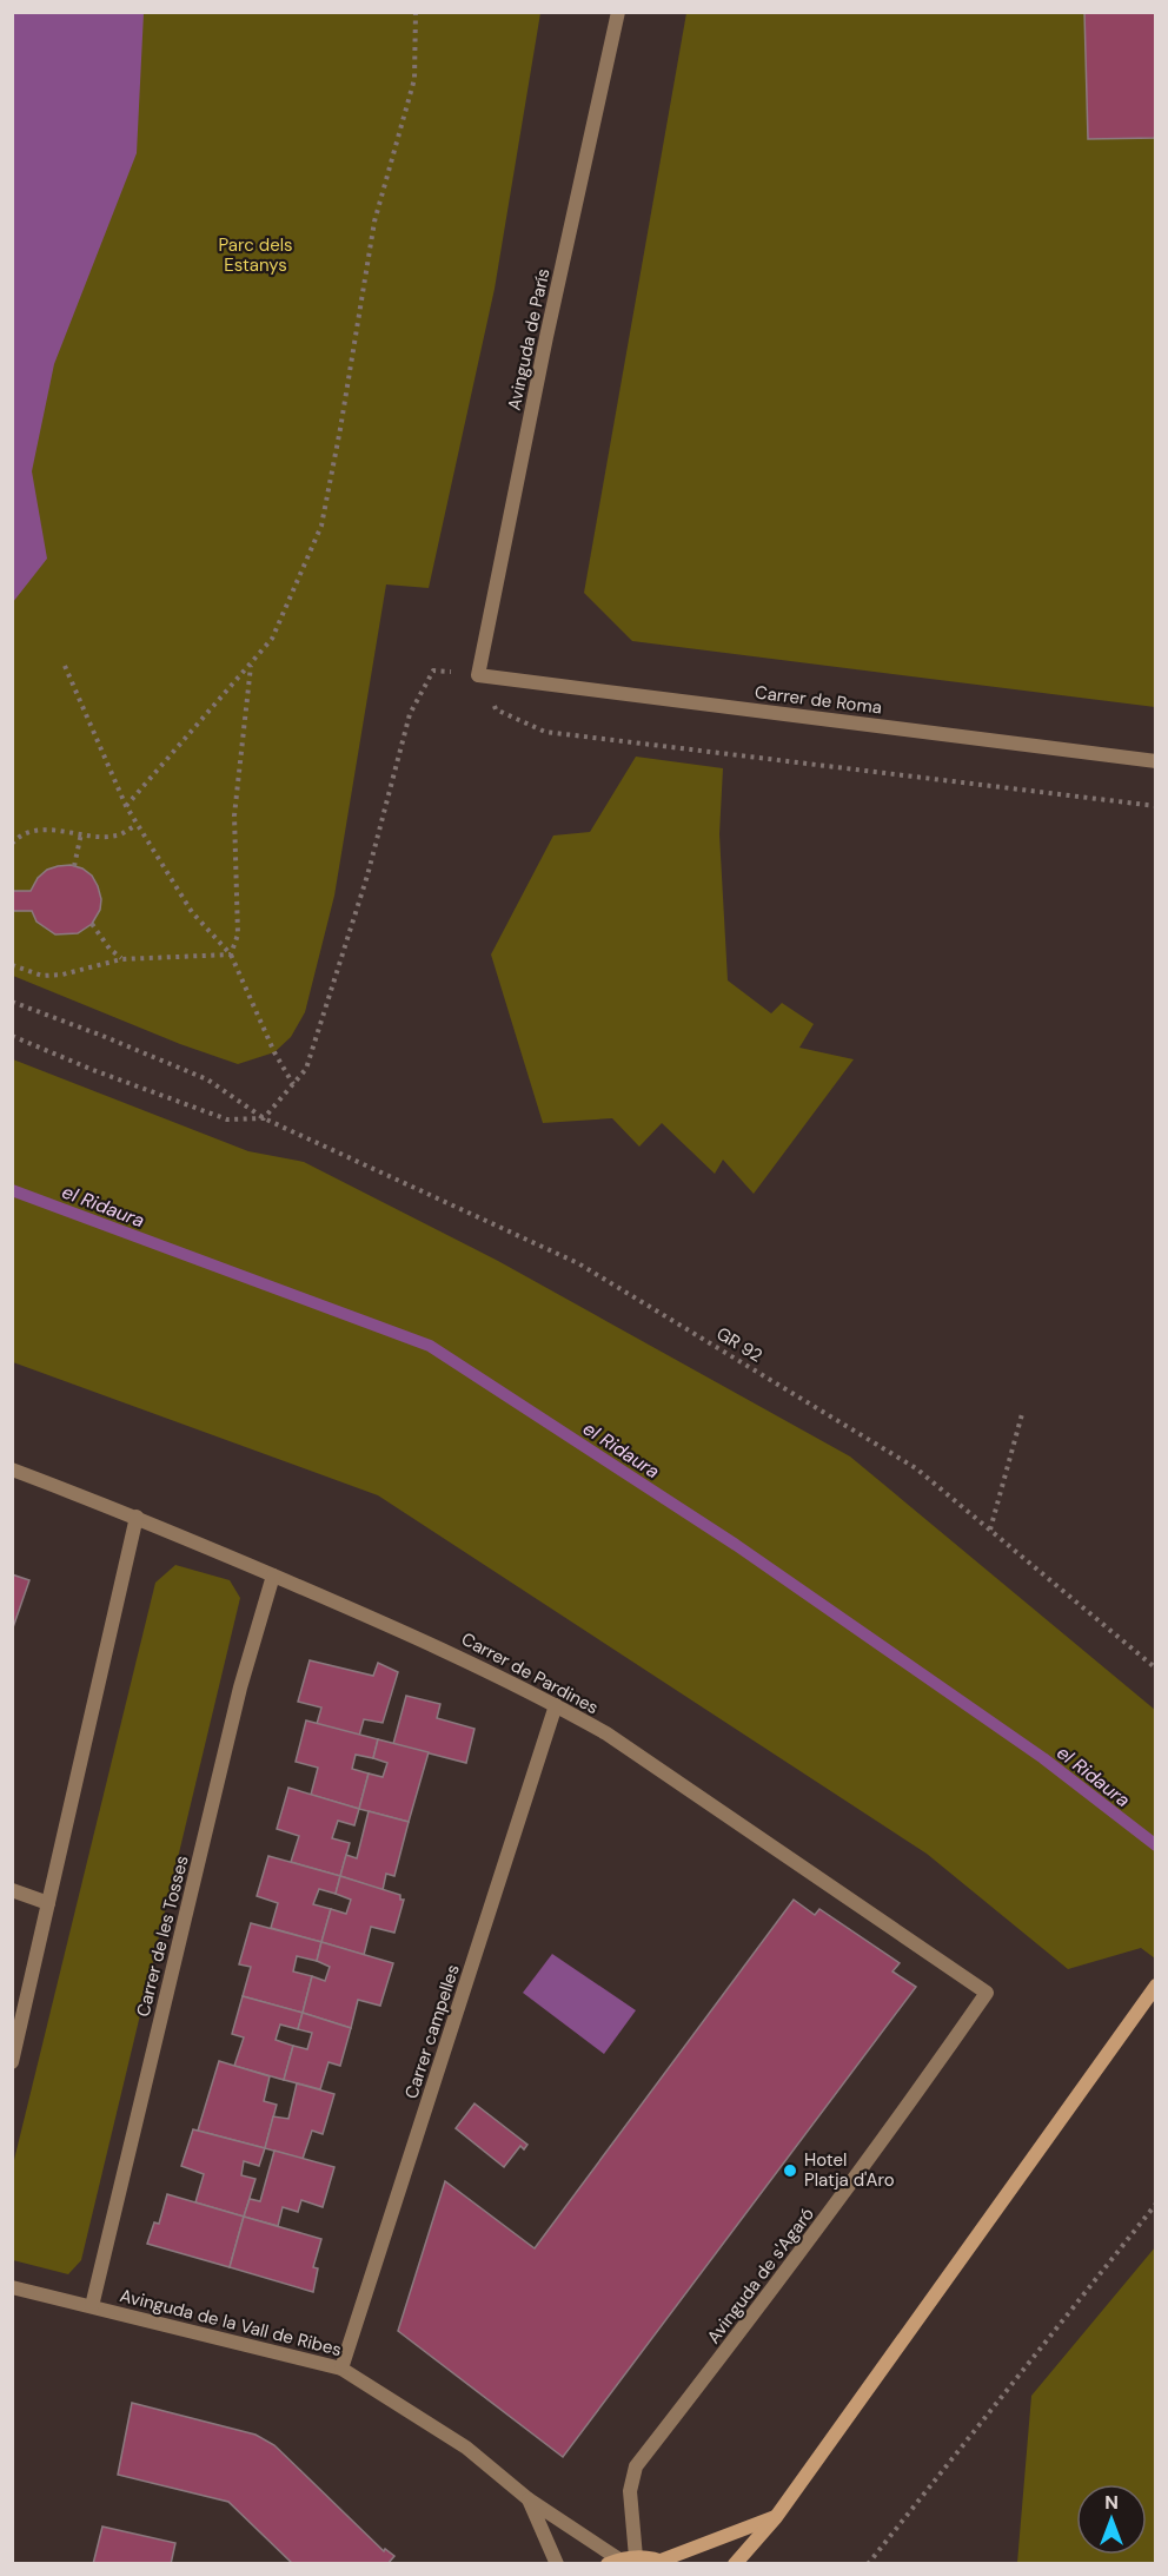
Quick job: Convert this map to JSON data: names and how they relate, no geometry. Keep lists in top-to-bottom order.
{
  "streets": {
    "street": [
      "Avinguda de París",
      "Carrer de Roma",
      "Carrer de Pardines",
      "Carrer de les Tosses",
      "Carrer campelles",
      "Avinguda de s'Agaró",
      "Avinguda de la Vall de Ribes"
    ],
    "path": ["GR 92"]
  },
  "crossings": [
    ["Avinguda de París", "Carrer de Roma"],
    ["Carrer de Pardines", "Carrer de les Tosses"],
    ["Carrer de Pardines", "Carrer campelles"],
    ["Carrer de Pardines", "Avinguda de s'Agaró"],
    ["Carrer de les Tosses", "Avinguda de la Vall de Ribes"],
    ["Carrer campelles", "Avinguda de la Vall de Ribes"]
  ],
  "water": ["el Ridaura"],
  "parks": ["Parc dels Estanys"],
  "places": ["Hotel Platja d'Aro"],
  "north": "top"
}
